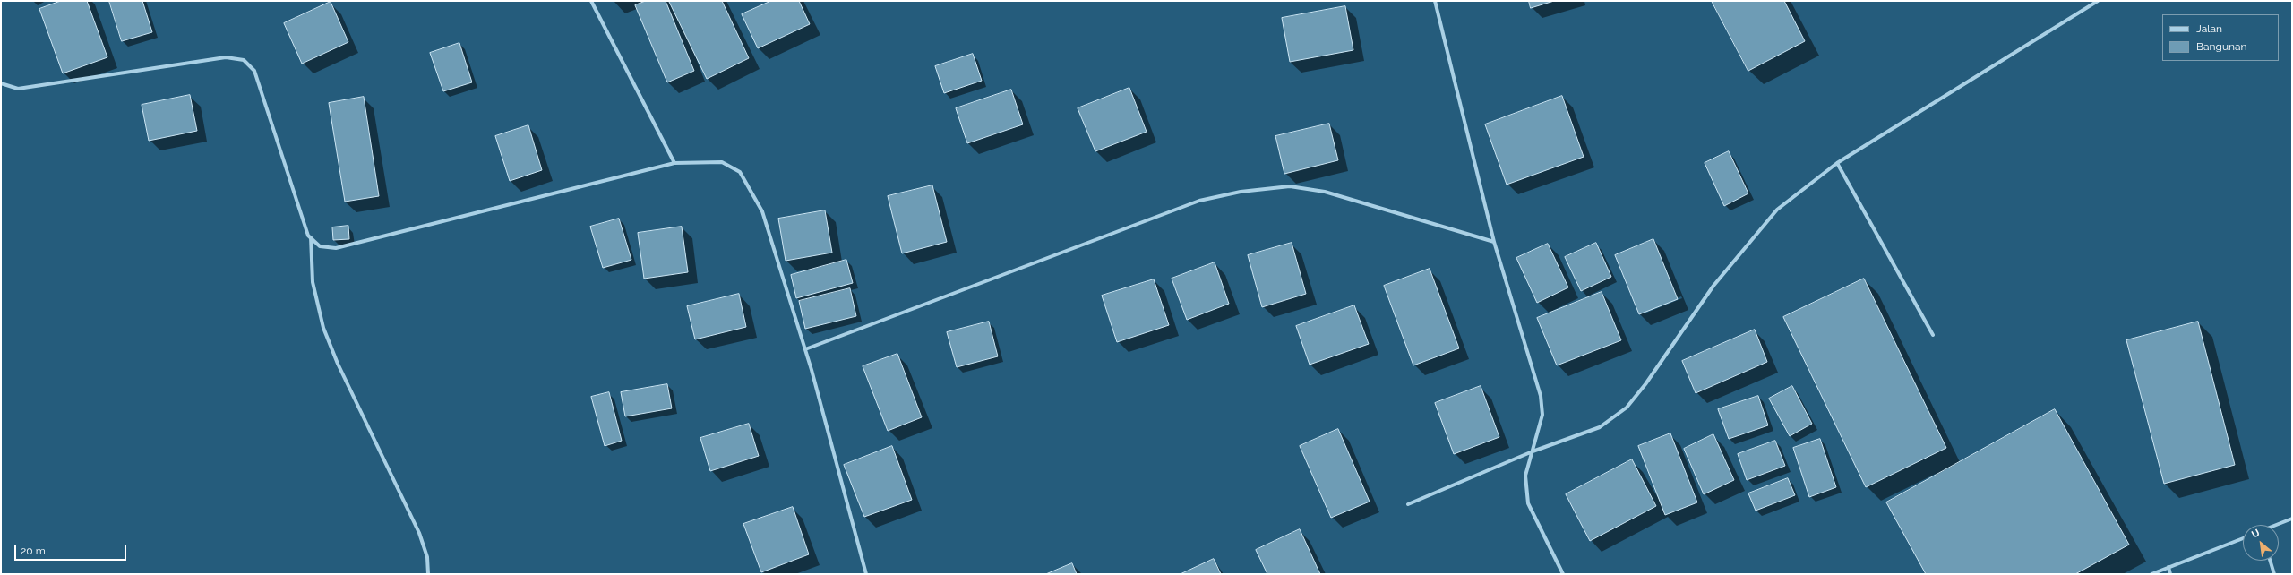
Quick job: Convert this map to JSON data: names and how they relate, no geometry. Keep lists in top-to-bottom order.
{
  "legend": ["Jalan", "Bangunan"],
  "scale_bar": "20 m",
  "north": "top left"
}
